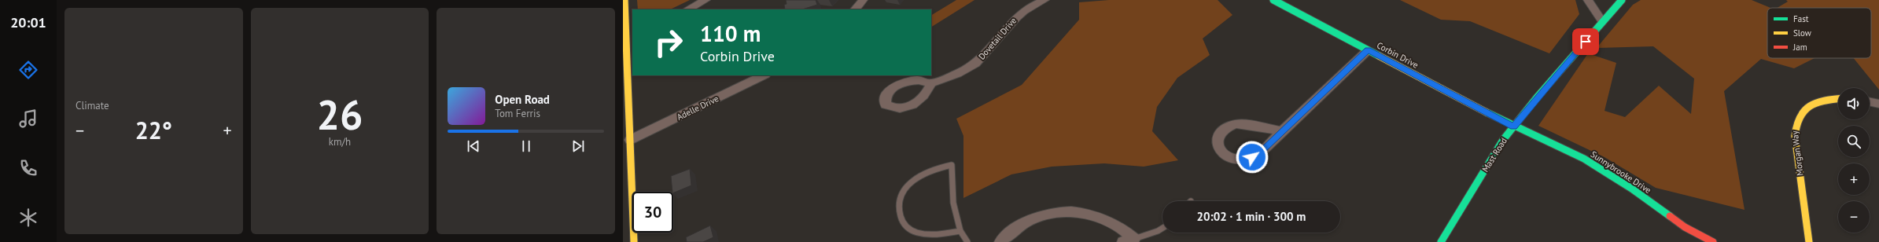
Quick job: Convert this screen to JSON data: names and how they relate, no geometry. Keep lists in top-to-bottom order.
{
  "streets": {
    "street": [
      "Dovetail Drive",
      "Corbin Drive",
      "Adelle Drive",
      "Morgan Way",
      "Mast Road",
      "Sunnybrooke Drive"
    ]
  },
  "crossings": [
    ["Corbin Drive", "Mast Road"],
    ["Corbin Drive", "Sunnybrooke Drive"],
    ["Mast Road", "Sunnybrooke Drive"]
  ],
  "legend": ["Fast", "Slow", "Jam"],
  "page": {
    "tabs": "20:01",
    "tile": [
      "Climate",
      ["26", "km/h"]
    ],
    "turn": ["110 m", "Corbin Drive"],
    "song": ["Open Road", "Tom Ferris"],
    "map_buttons": ["+", "−"],
    "heat": ["−", "22°", "+"],
    "limit": "30",
    "trip": "20:02 · 1 min · 300 m"
  }
}
